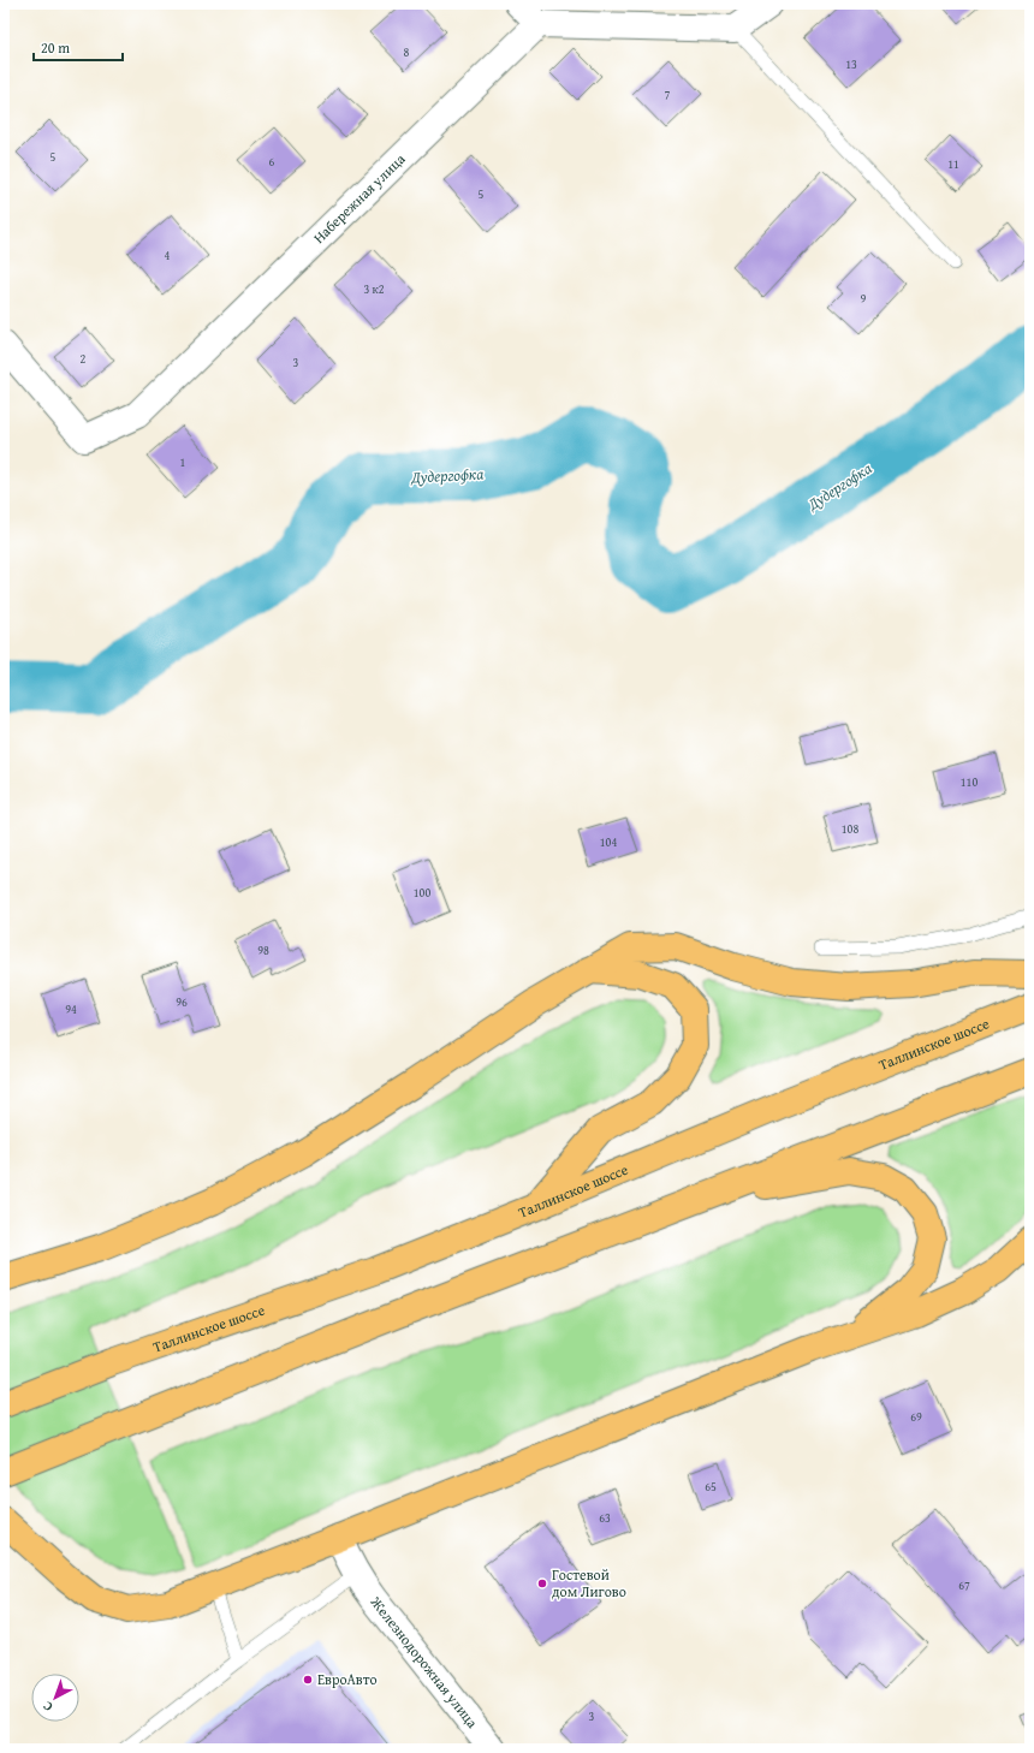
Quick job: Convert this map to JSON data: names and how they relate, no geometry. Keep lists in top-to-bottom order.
{
  "streets": {
    "main road": ["Таллинское шоссе"],
    "street": ["Набережная улица", "Железнодорожная улица"]
  },
  "water": ["Дудергофка"],
  "places": ["Гостевой дом Лигово", "ЕвроАвто"],
  "house_numbers": [
    "8",
    "13",
    "7",
    "5",
    "6",
    "11",
    "5",
    "4",
    "3 к2",
    "9",
    "2",
    "3",
    "1",
    "110",
    "108",
    "104",
    "100",
    "98",
    "96",
    "94",
    "69",
    "65",
    "63",
    "67",
    "3"
  ],
  "scale_bar": "20 m",
  "north": "bottom left"
}
